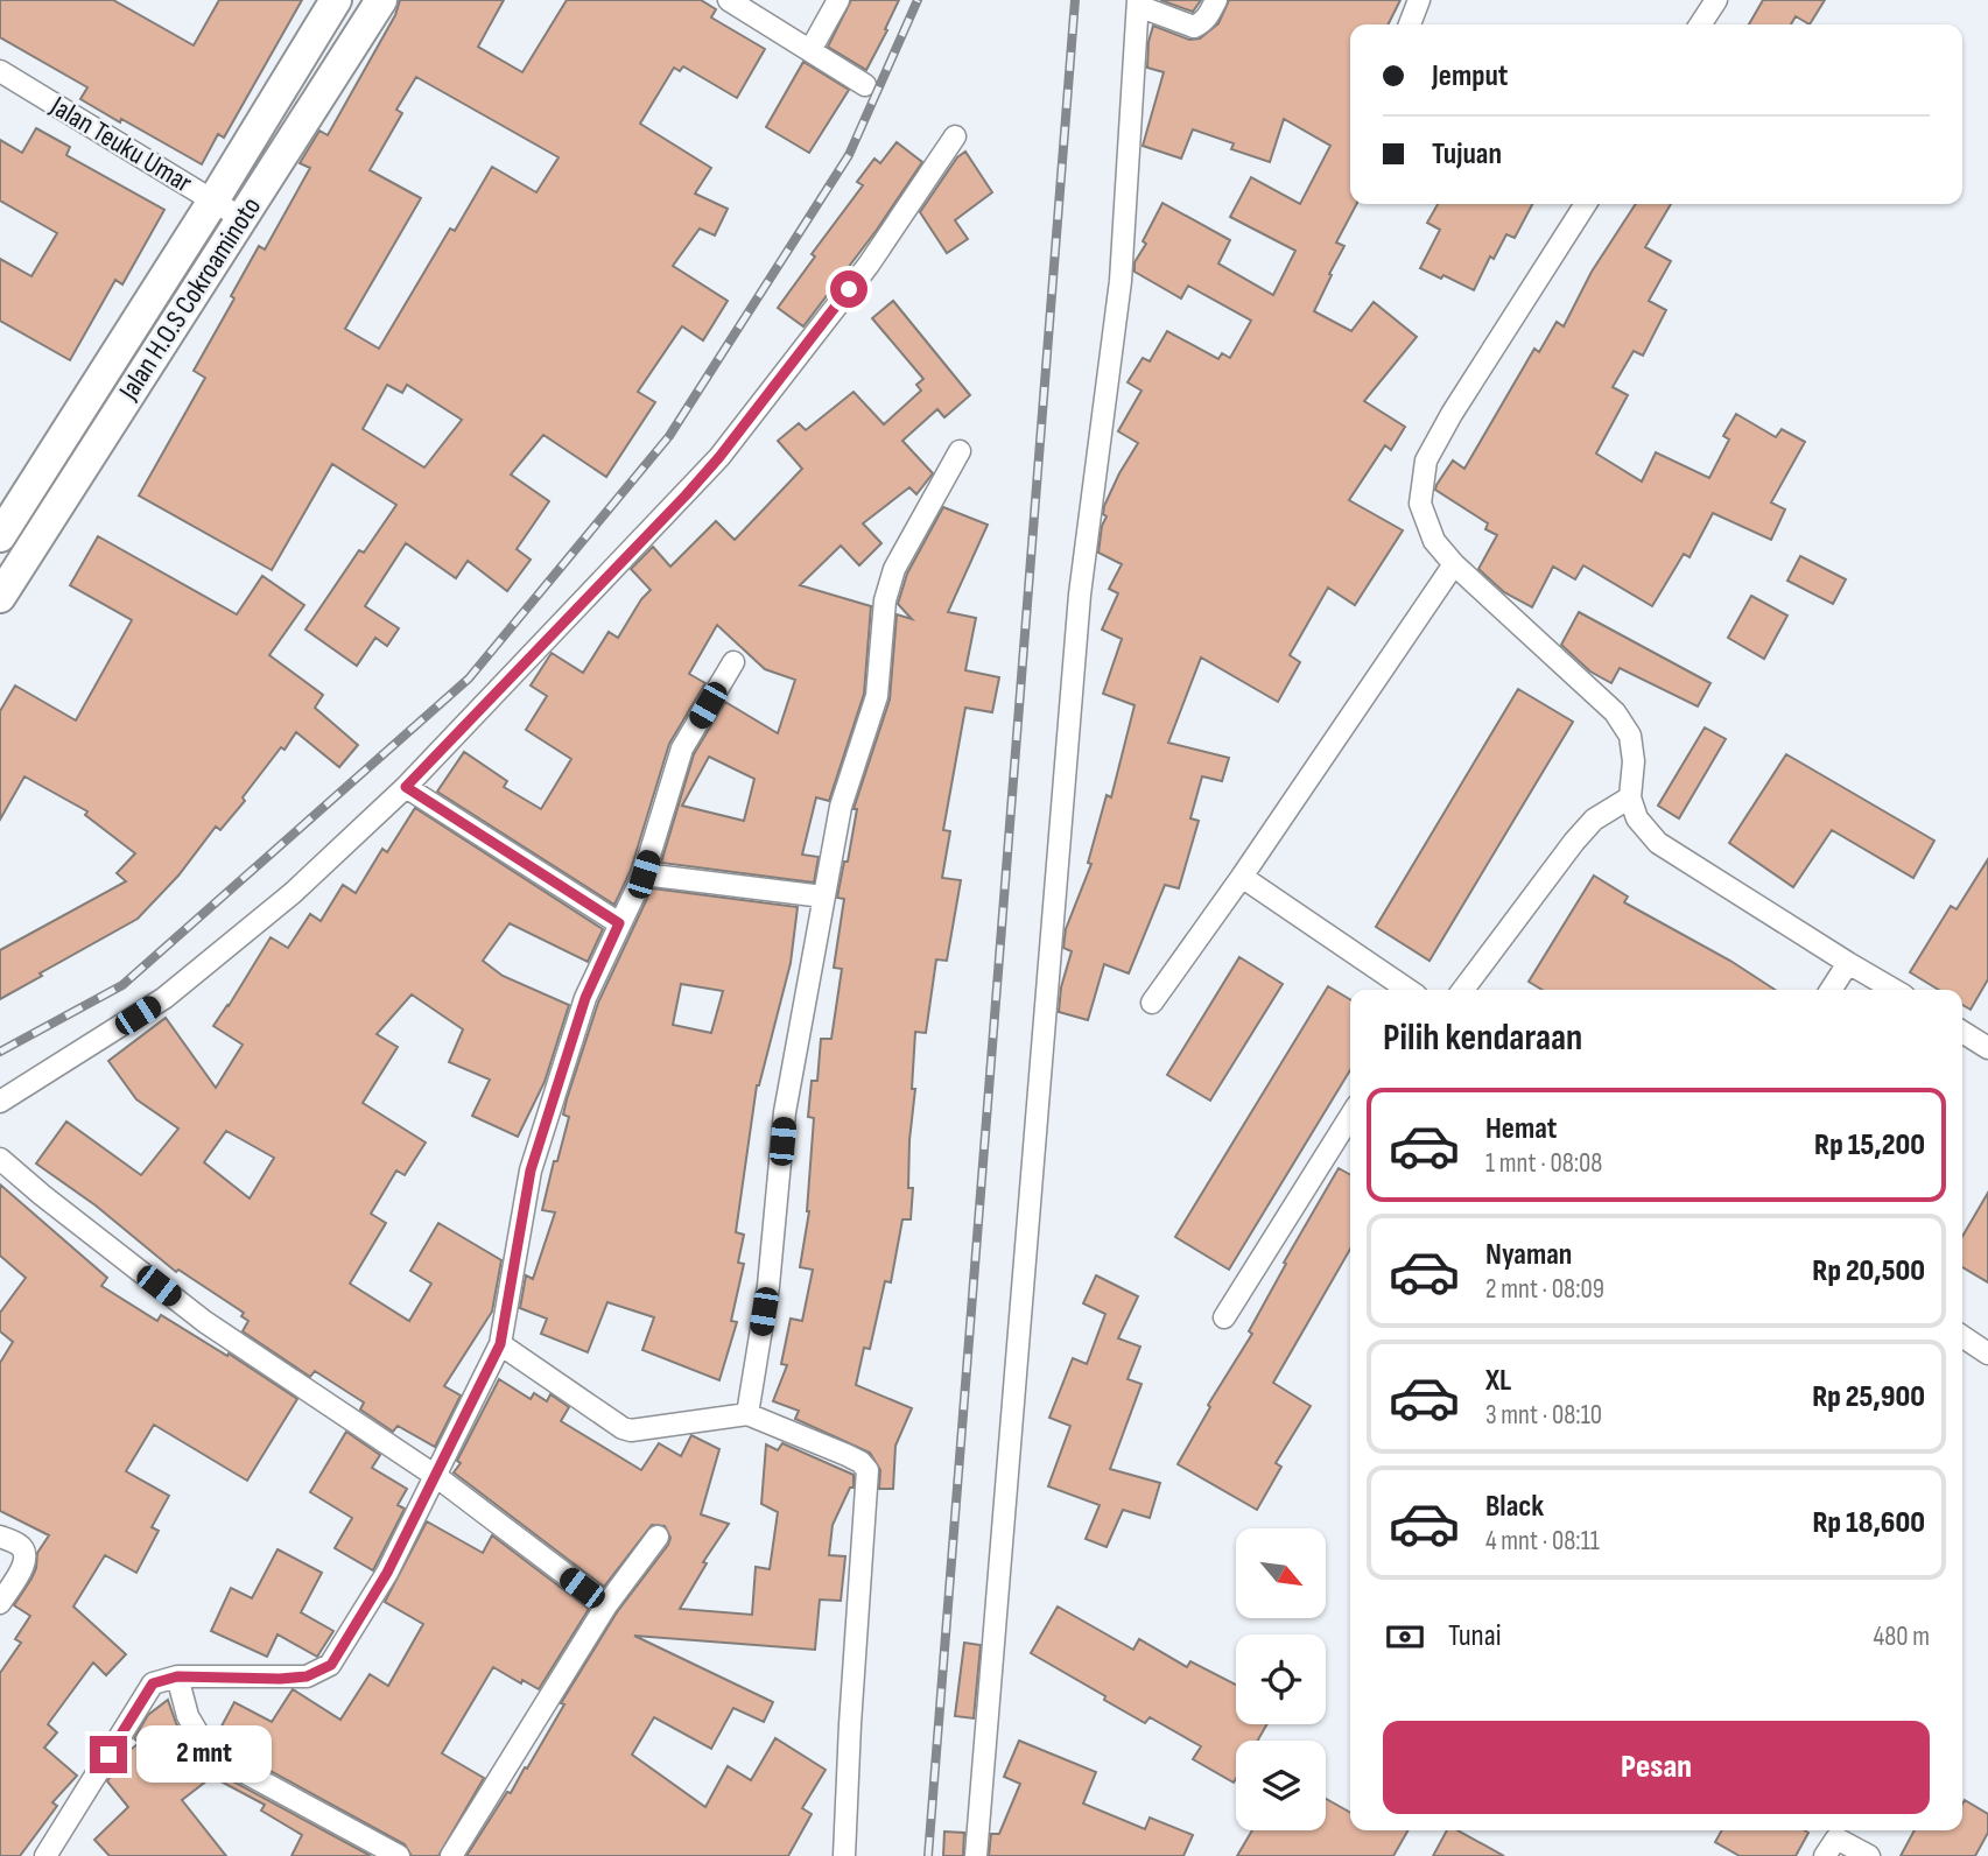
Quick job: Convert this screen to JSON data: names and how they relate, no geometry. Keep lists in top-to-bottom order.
{
  "streets": {
    "main road": ["Jalan H.O.S Cokroaminoto"],
    "street": ["Jalan Teuku Umar"]
  },
  "crossings": [
    ["Jalan Teuku Umar", "Jalan H.O.S Cokroaminoto"]
  ],
  "north": "bottom right",
  "page": {
    "banner": ["Jemput", "Tujuan"],
    "heading": "Pilih kendaraan",
    "list": [
      {
        "name": "Hemat",
        "note": "1 mnt · 08:08",
        "value": "Rp 15,200"
      },
      {
        "name": "Nyaman",
        "note": "2 mnt · 08:09",
        "value": "Rp 20,500"
      },
      {
        "name": "XL",
        "note": "3 mnt · 08:10",
        "value": "Rp 25,900"
      },
      {
        "name": "Black",
        "note": "4 mnt · 08:11",
        "value": "Rp 18,600"
      }
    ],
    "pay": ["Tunai", "480 m"],
    "buttons": "Pesan",
    "bubble": "2 mnt"
  }
}
